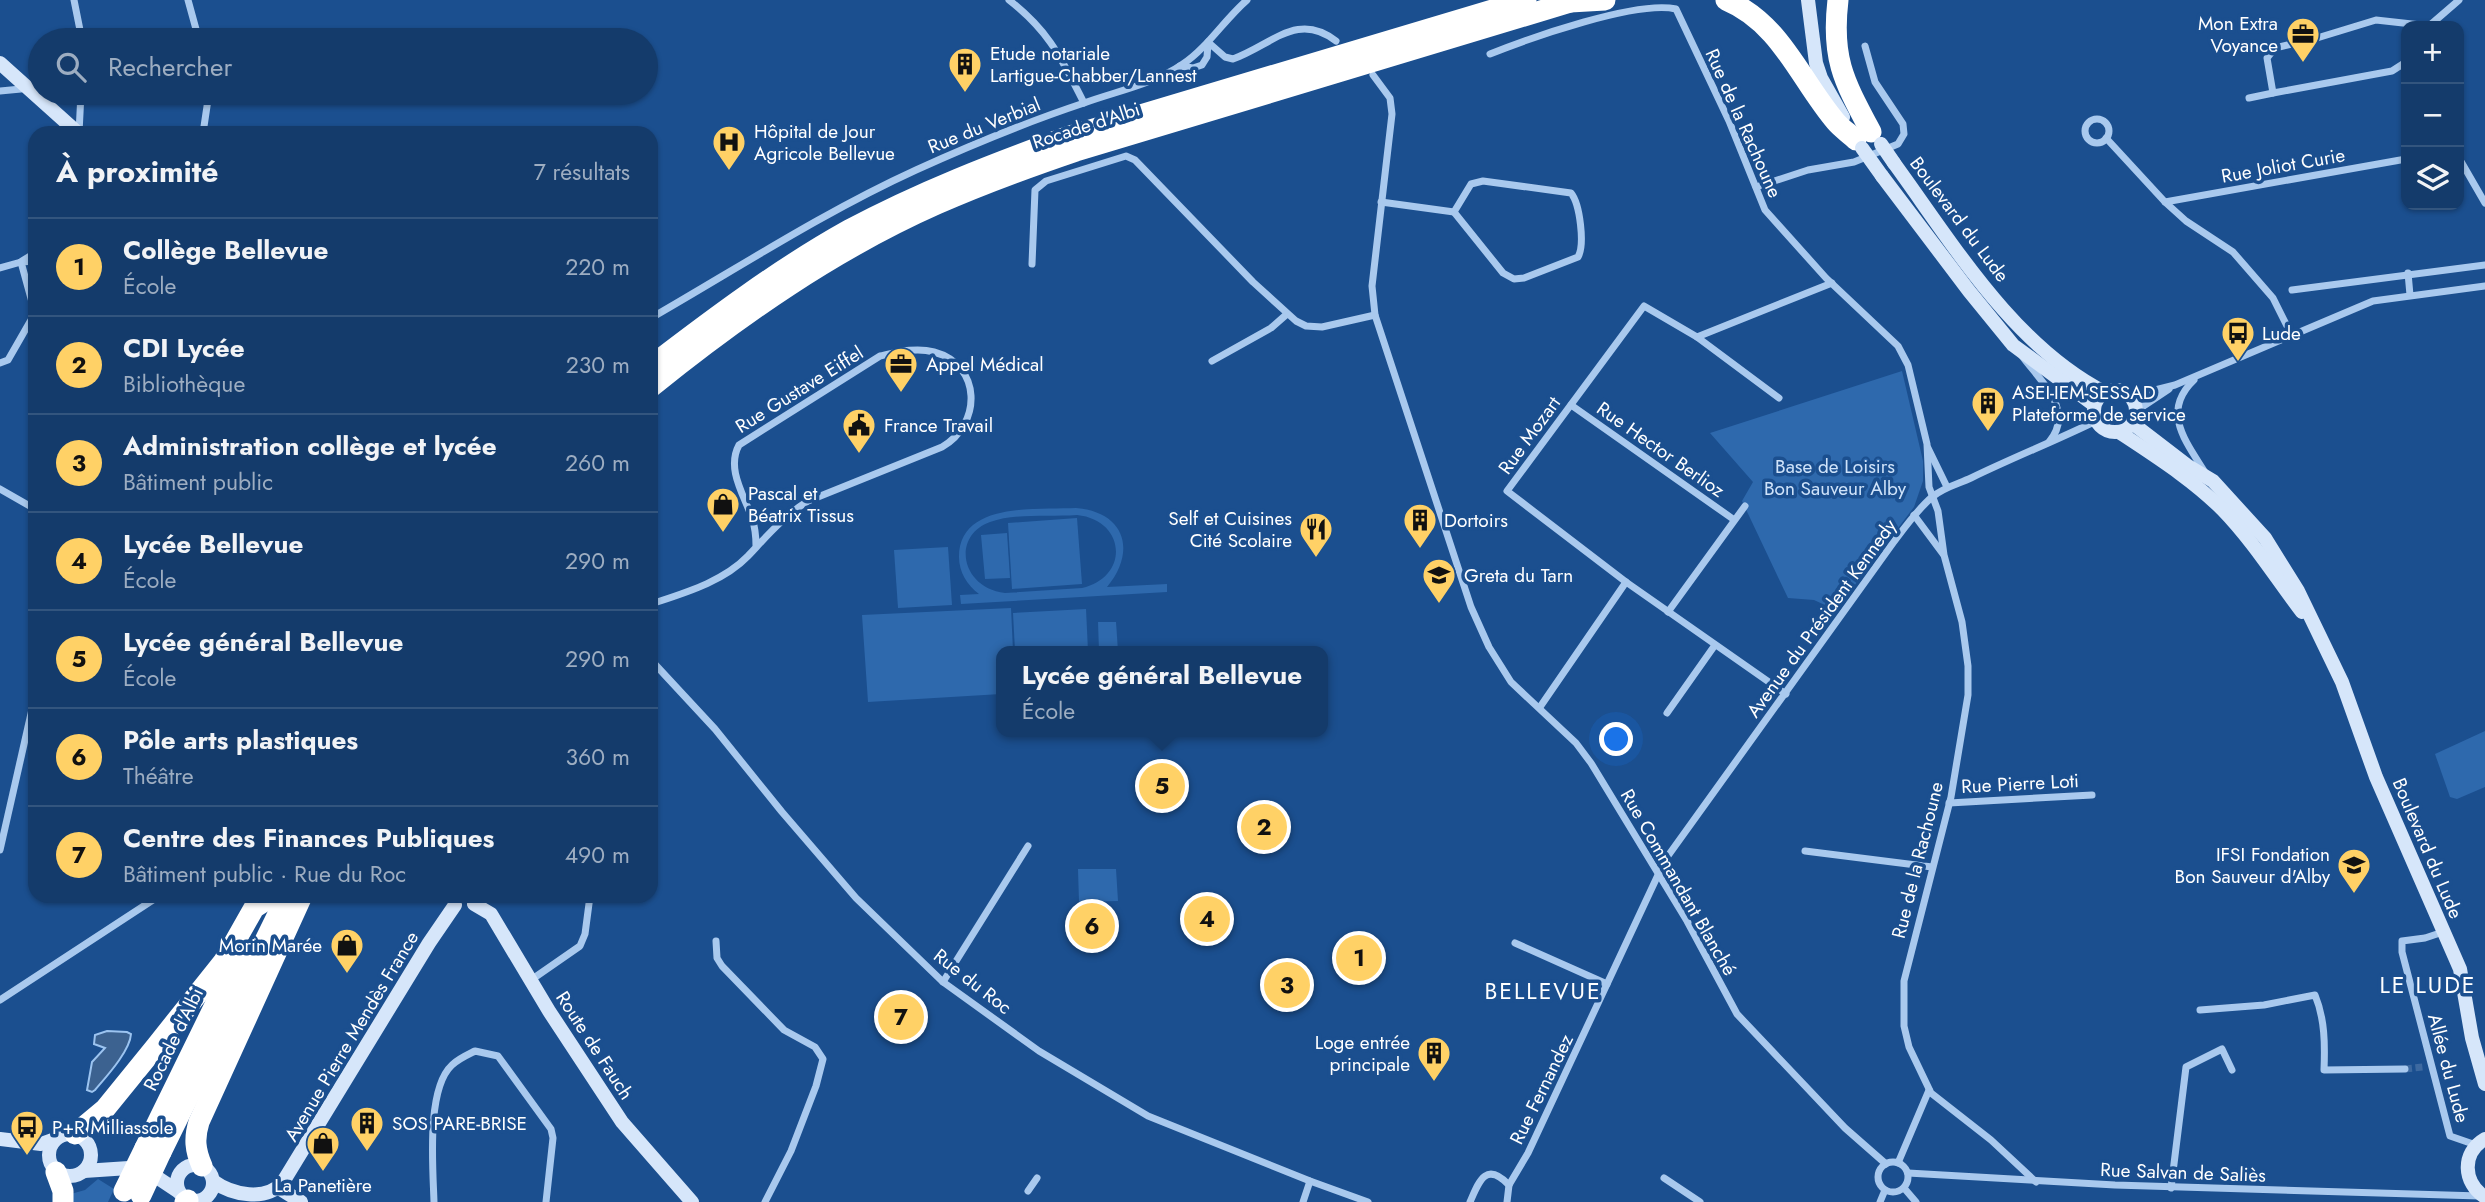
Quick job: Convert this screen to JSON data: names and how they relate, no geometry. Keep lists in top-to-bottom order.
{
  "streets": {
    "highway": ["Rocade d'Albi"],
    "main road": ["Boulevard du Lude", "Avenue Pierre Mendès France", "Route de Fauch"],
    "street": [
      "Rue de la Rachoune",
      "Rue du Verbial",
      "Rue Joliot Curie",
      "Rue Gustave Eiffel",
      "Rue Mozart",
      "Rue Hector Berlioz",
      "Avenue du Président Kennedy",
      "Rue Pierre Loti",
      "Rue Commandant Blanché",
      "Rue du Roc",
      "Allée du Lude",
      "Rue Fernandez",
      "Rue Salvan de Saliès"
    ]
  },
  "crossings": [
    ["Rue de la Rachoune", "Avenue du Président Kennedy"],
    ["Rue de la Rachoune", "Rue Pierre Loti"],
    ["Boulevard du Lude", "Avenue du Président Kennedy"],
    ["Boulevard du Lude", "Allée du Lude"],
    ["Rue Mozart", "Rue Hector Berlioz"],
    ["Avenue du Président Kennedy", "Rue Commandant Blanché"],
    ["Avenue du Président Kennedy", "Rue Fernandez"],
    ["Rue Commandant Blanché", "Rue Fernandez"],
    ["Rue Commandant Blanché", "Rue Salvan de Saliès"]
  ],
  "districts": ["LE LUDE", "BELLEVUE"],
  "parks": ["Base de Loisirs Bon Sauveur Alby"],
  "places": {
    "office": ["Mon Extra Voyance", "Appel Médical"],
    "building": [
      "Etude notariale Lartigue-Chabber/Lannest",
      "ASEI-IEM-SESSAD Plateforme de service",
      "Dortoirs",
      "Loge entrée principale",
      "SOS PARE-BRISE"
    ],
    "hospital": ["Hôpital de Jour Agricole Bellevue"],
    "bus stop": ["Lude", "P+R Milliassole"],
    "public building": ["France Travail"],
    "shop": ["Pascal et Béatrix Tissus", "Morin Marée", "La Panetière"],
    "restaurant": ["Self et Cuisines Cité Scolaire"],
    "school or university": ["Greta du Tarn", "IFSI Fondation Bon Sauveur d'Alby"]
  },
  "page": {
    "map_buttons": ["+", "−"],
    "search": "Rechercher",
    "heading": ["À proximité", "7 résultats"],
    "list": [
      {
        "mark": "1",
        "name": "Collège Bellevue",
        "note": "École",
        "value": "220 m"
      },
      {
        "mark": "2",
        "name": "CDI Lycée",
        "note": "Bibliothèque",
        "value": "230 m"
      },
      {
        "mark": "3",
        "name": "Administration collège et lycée",
        "note": "Bâtiment public",
        "value": "260 m"
      },
      {
        "mark": "4",
        "name": "Lycée Bellevue",
        "note": "École",
        "value": "290 m"
      },
      {
        "mark": "5",
        "name": "Lycée général Bellevue",
        "note": "École",
        "value": "290 m"
      },
      {
        "mark": "6",
        "name": "Pôle arts plastiques",
        "note": "Théâtre",
        "value": "360 m"
      },
      {
        "mark": "7",
        "name": "Centre des Finances Publiques",
        "note": "Bâtiment public · Rue du Roc",
        "value": "490 m"
      }
    ],
    "popup": ["Lycée général Bellevue", "École"],
    "pins": [
      "5",
      "2",
      "4",
      "6",
      "1",
      "3",
      "7"
    ]
  }
}
